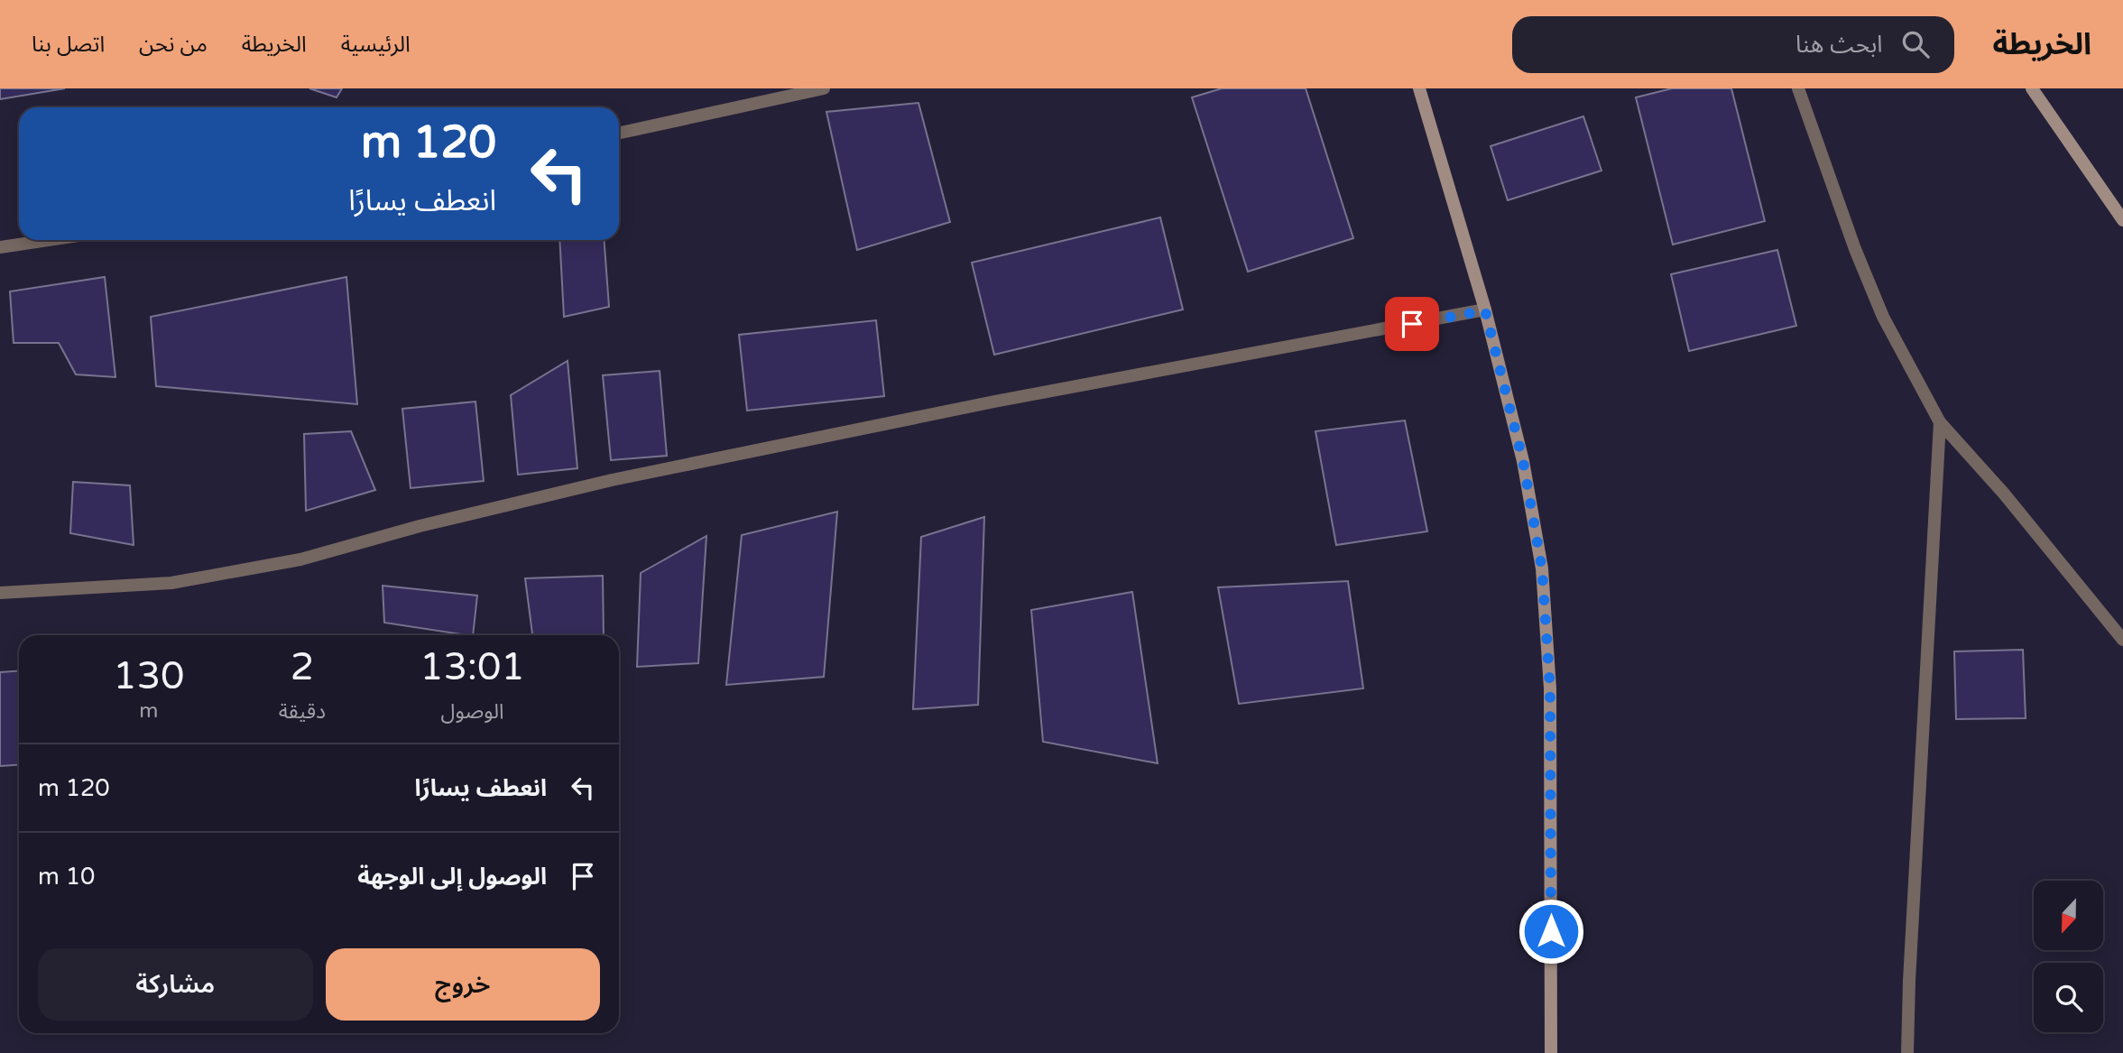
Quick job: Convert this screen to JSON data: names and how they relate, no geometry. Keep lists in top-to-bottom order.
{
  "north": "bottom",
  "page": {
    "header": "الخريطة",
    "search": "ابحث هنا",
    "nav": [
      "الرئيسية",
      "الخريطة",
      "من نحن",
      "اتصل بنا"
    ],
    "turn": ["120 m", "انعطف يسارًا"],
    "eta": [
      "13:01",
      "الوصول",
      "2",
      "دقيقة",
      "130",
      "m"
    ],
    "list": [
      {
        "name": "انعطف يسارًا",
        "value": "120 m"
      },
      {
        "name": "الوصول إلى الوجهة",
        "value": "10 m"
      }
    ],
    "buttons": ["خروج", "مشاركة"]
  }
}
